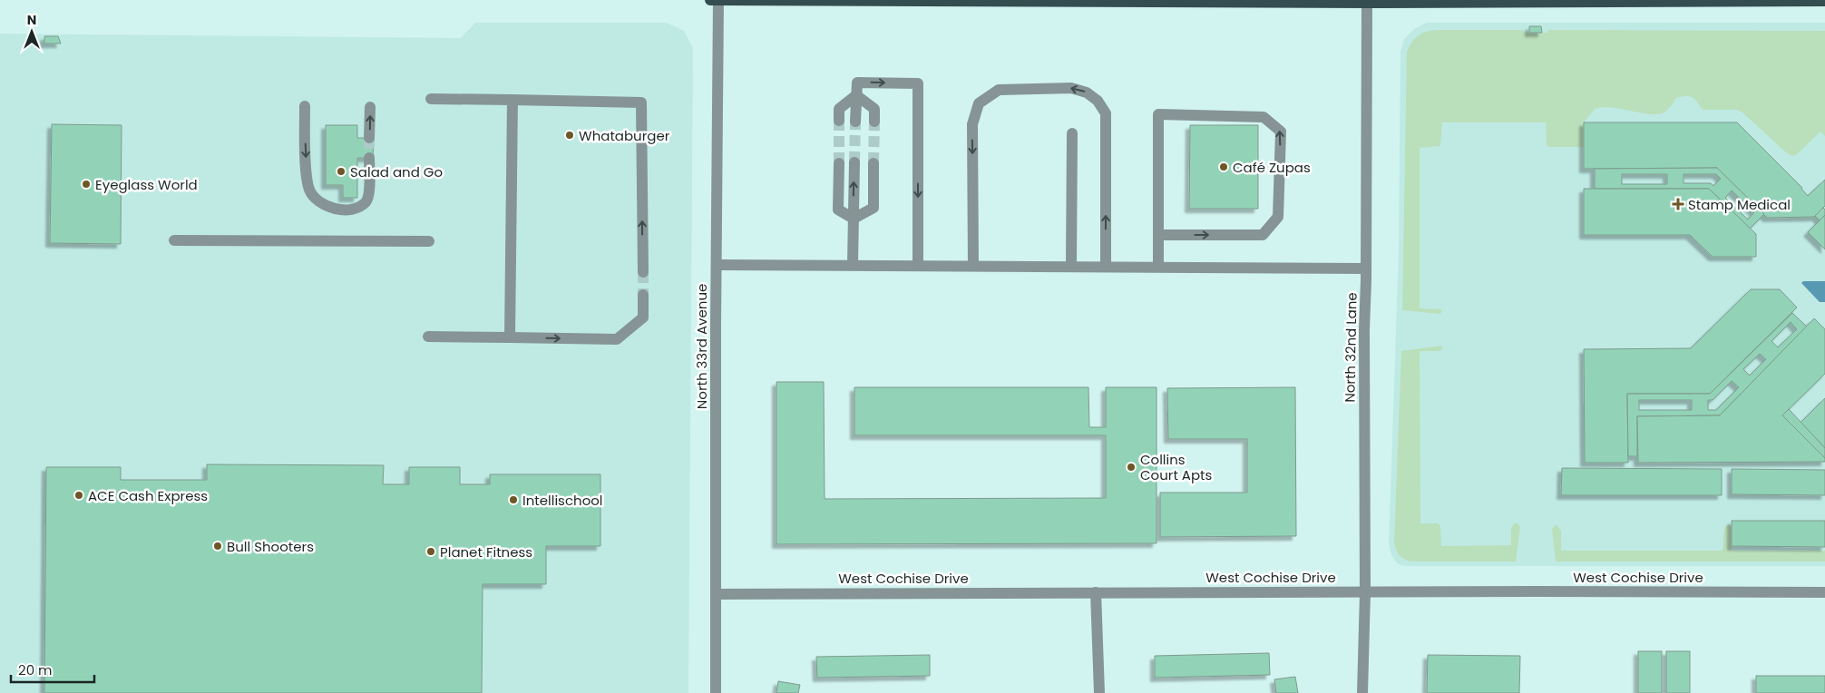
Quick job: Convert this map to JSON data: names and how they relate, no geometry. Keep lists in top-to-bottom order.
{
  "streets": {
    "street": ["North 33rd Avenue", "North 32nd Lane", "West Cochise Drive"]
  },
  "crossings": [
    ["North 33rd Avenue", "West Cochise Drive"],
    ["North 32nd Lane", "West Cochise Drive"]
  ],
  "places": {
    "other": [
      "Whataburger",
      "Café Zupas",
      "Salad and Go",
      "Eyeglass World",
      "Collins Court Apts",
      "ACE Cash Express",
      "Intellischool",
      "Bull Shooters",
      "Planet Fitness"
    ],
    "health": ["Stamp Medical"]
  },
  "scale_bar": "20 m",
  "north": "top"
}
